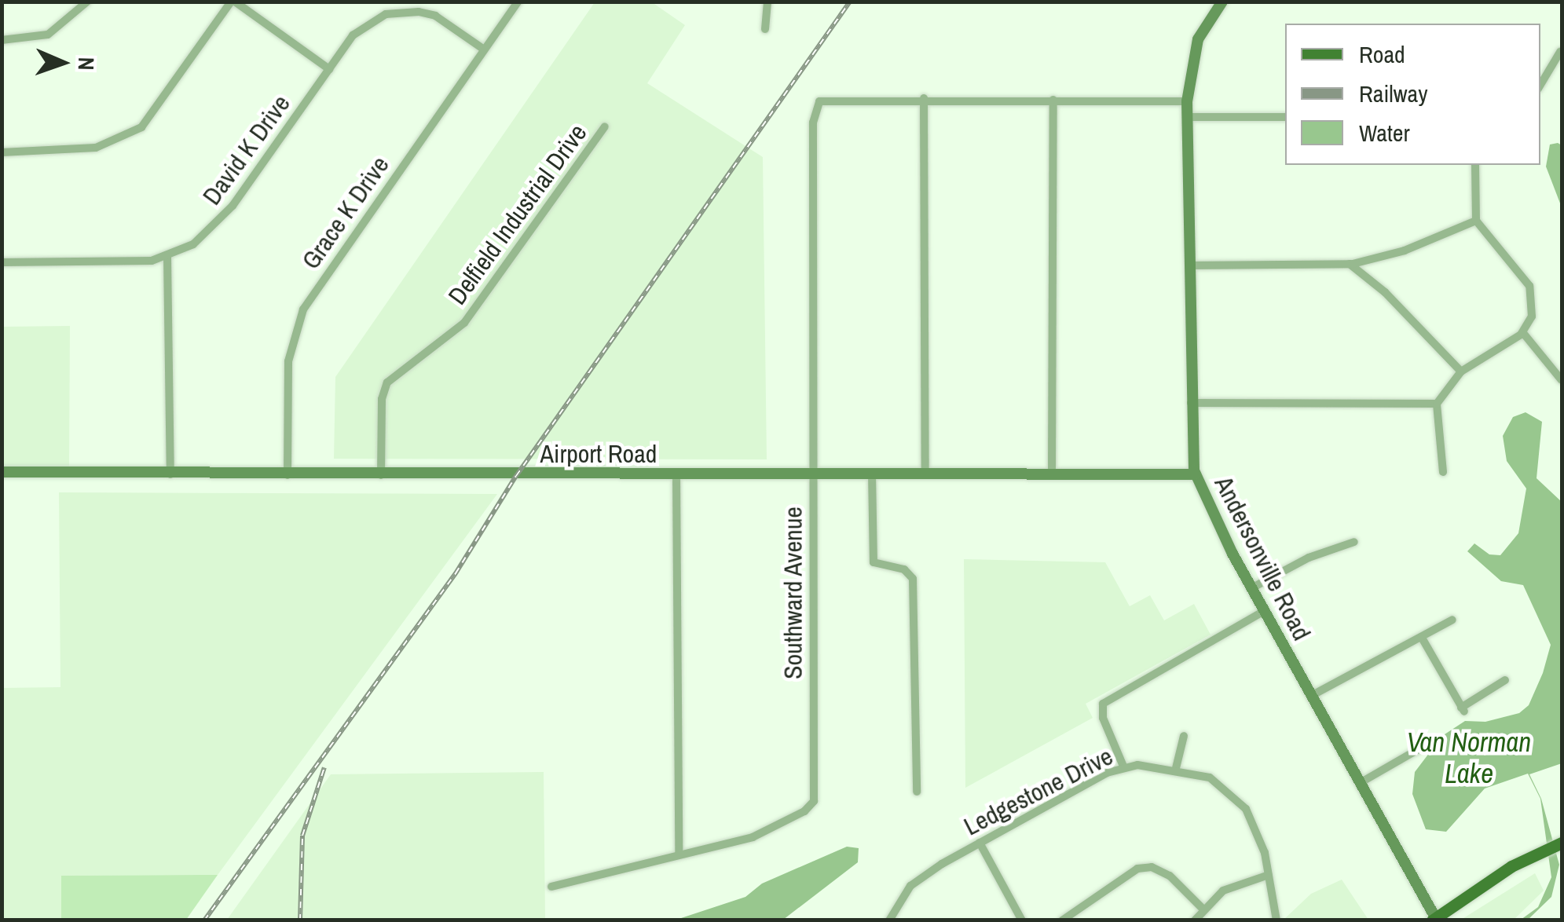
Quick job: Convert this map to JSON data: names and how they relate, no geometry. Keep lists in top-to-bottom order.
{
  "streets": {
    "street": [
      "David K Drive",
      "Grace K Drive",
      "Delfield Industrial Drive",
      "Airport Road",
      "Andersonville Road",
      "Southward Avenue",
      "Ledgestone Drive"
    ]
  },
  "crossings": [
    ["David K Drive", "Grace K Drive"],
    ["Grace K Drive", "Airport Road"],
    ["Delfield Industrial Drive", "Airport Road"],
    ["Airport Road", "Andersonville Road"],
    ["Airport Road", "Southward Avenue"]
  ],
  "water": ["Van Norman Lake"],
  "legend": ["Road", "Railway", "Water"],
  "north": "right"
}
